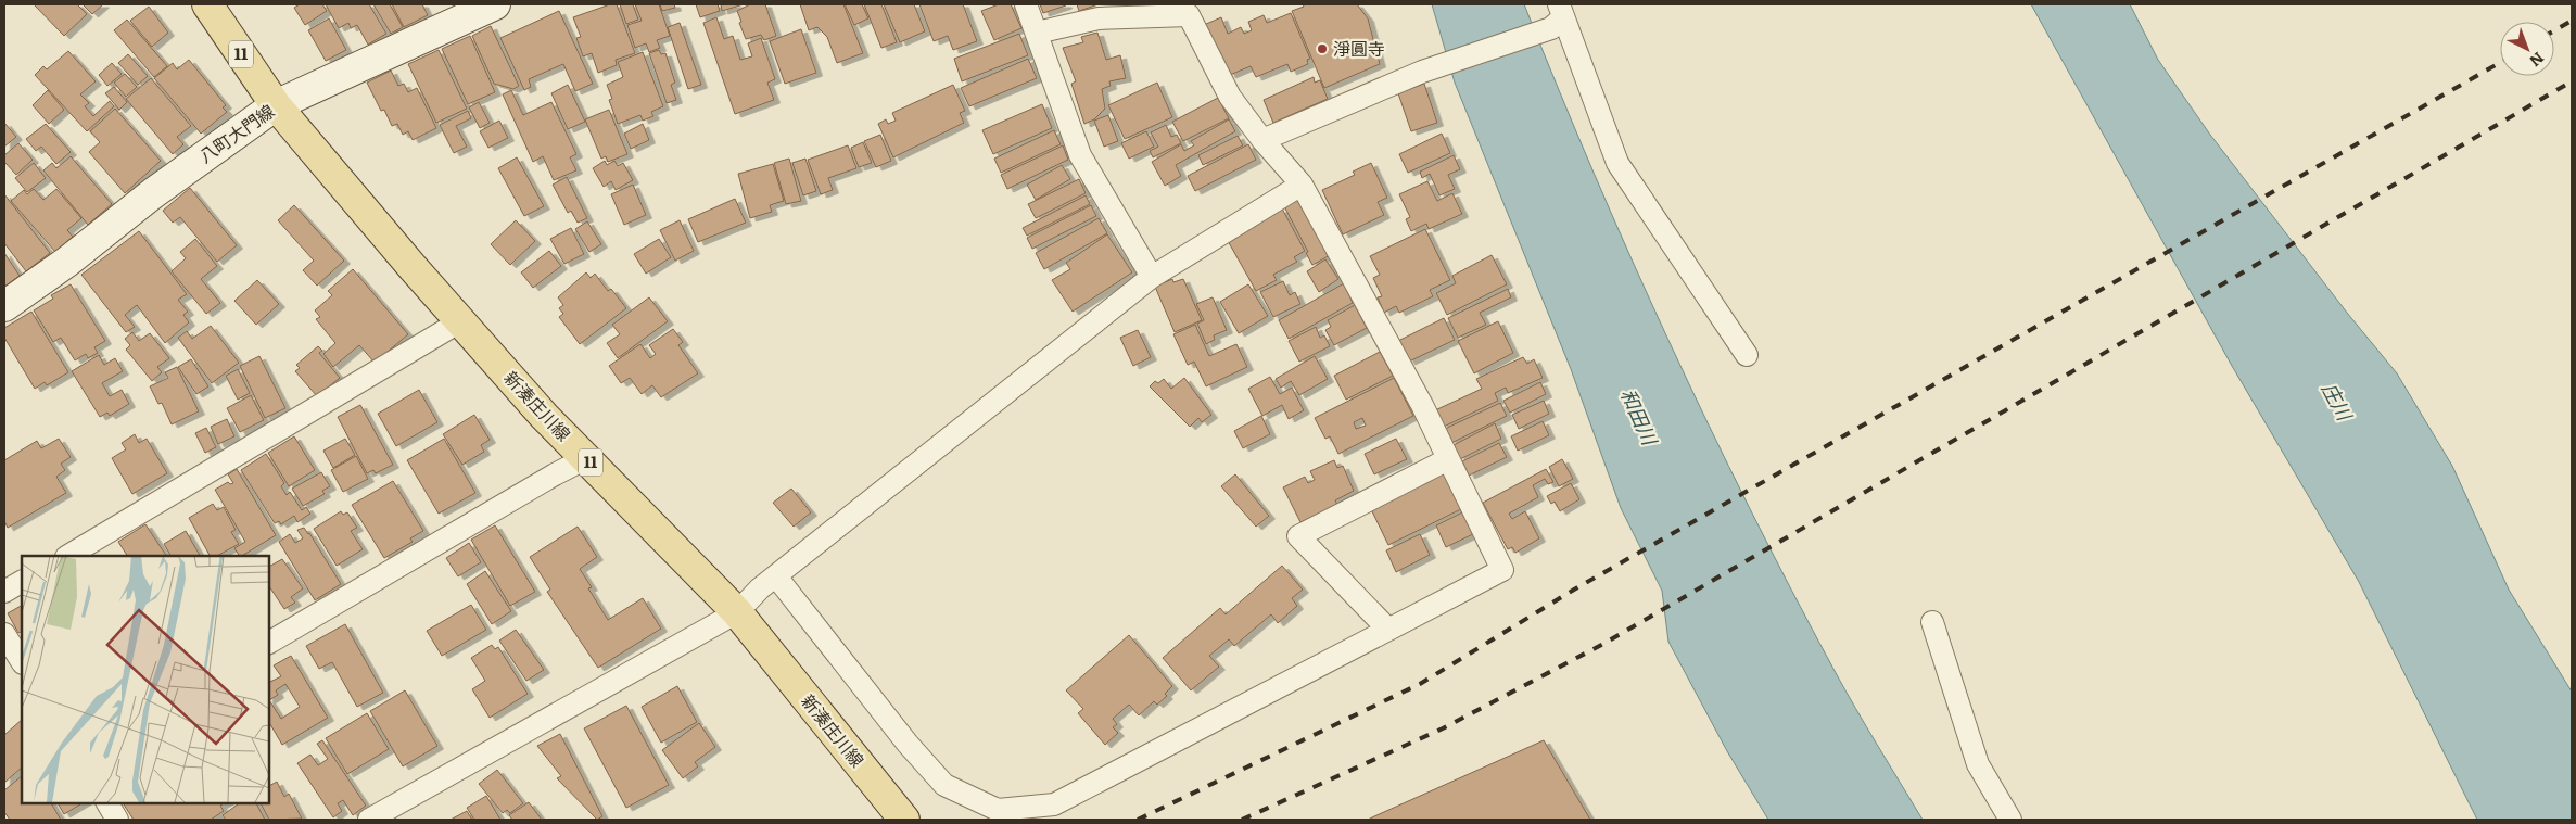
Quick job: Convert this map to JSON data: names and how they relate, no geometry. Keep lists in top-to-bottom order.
{
  "streets": {
    "main road": ["11", "八町大門線", "新湊庄川線"]
  },
  "crossings": [
    ["八町大門線", "新湊庄川線"]
  ],
  "water": ["庄川", "和田川"],
  "places": ["淨圓寺"],
  "north": "bottom right"
}
